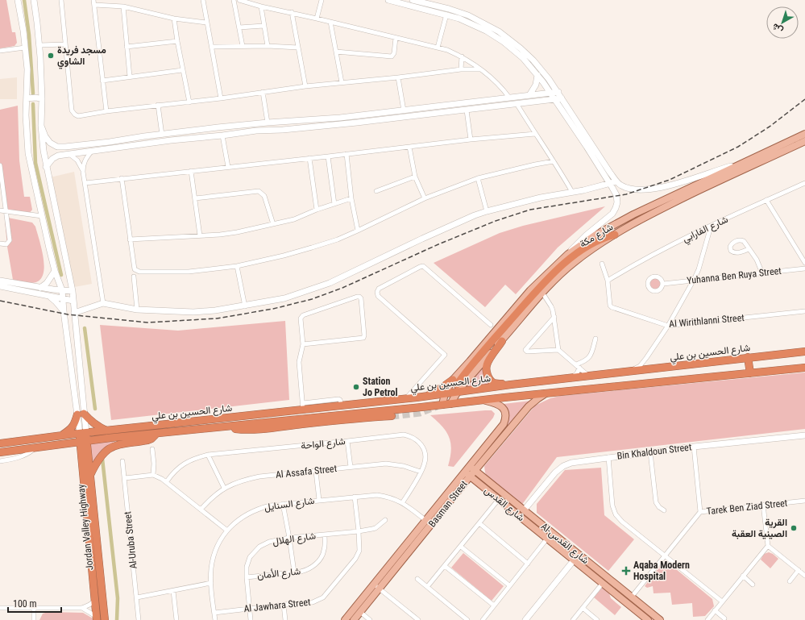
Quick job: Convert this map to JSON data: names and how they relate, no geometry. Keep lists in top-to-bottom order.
{
  "streets": {
    "highway": ["شارع الحسين بن علي", "Jordan Valley Highway"],
    "main road": [
      "شارع مكة",
      "Basman Street",
      "شارع القدس",
      "Al-شارع القدس"
    ],
    "street": [
      "شارع الفارابي",
      "Yuhanna Ben Ruya Street",
      "Al Wirithlanni Street",
      "شارع الواحة",
      "Bin Khaldoun Street",
      "Al Assafa Street",
      "شارع السنايل",
      "Tarek Ben Ziad Street",
      "شارع الهلال",
      "Al-Uruba Street",
      "شارع الأمان",
      "Al Jawhara Street"
    ]
  },
  "crossings": [
    ["شارع الفارابي", "Al Wirithlanni Street"],
    ["شارع مكة", "شارع الحسين بن علي"],
    ["شارع الحسين بن علي", "Basman Street"],
    ["شارع الحسين بن علي", "Jordan Valley Highway"],
    ["شارع الواحة", "Al Assafa Street"],
    ["شارع الواحة", "شارع السنايل"],
    ["Bin Khaldoun Street", "Al-شارع القدس"],
    ["شارع السنايل", "Basman Street"],
    ["شارع السنايل", "Al Jawhara Street"],
    ["Basman Street", "شارع القدس"],
    ["Basman Street", "Al-شارع القدس"],
    ["شارع القدس", "Al-شارع القدس"],
    ["Tarek Ben Ziad Street", "Al-شارع القدس"],
    ["شارع الهلال", "شارع الأمان"],
    ["شارع الهلال", "Al Jawhara Street"]
  ],
  "places": {
    "other": ["مسجد فريدة الشاوي", "Station Jo Petrol", "القرية الصينية العقبة"],
    "health": ["Aqaba Modern Hospital"]
  },
  "scale_bar": "100 m",
  "north": "bottom left"
}
